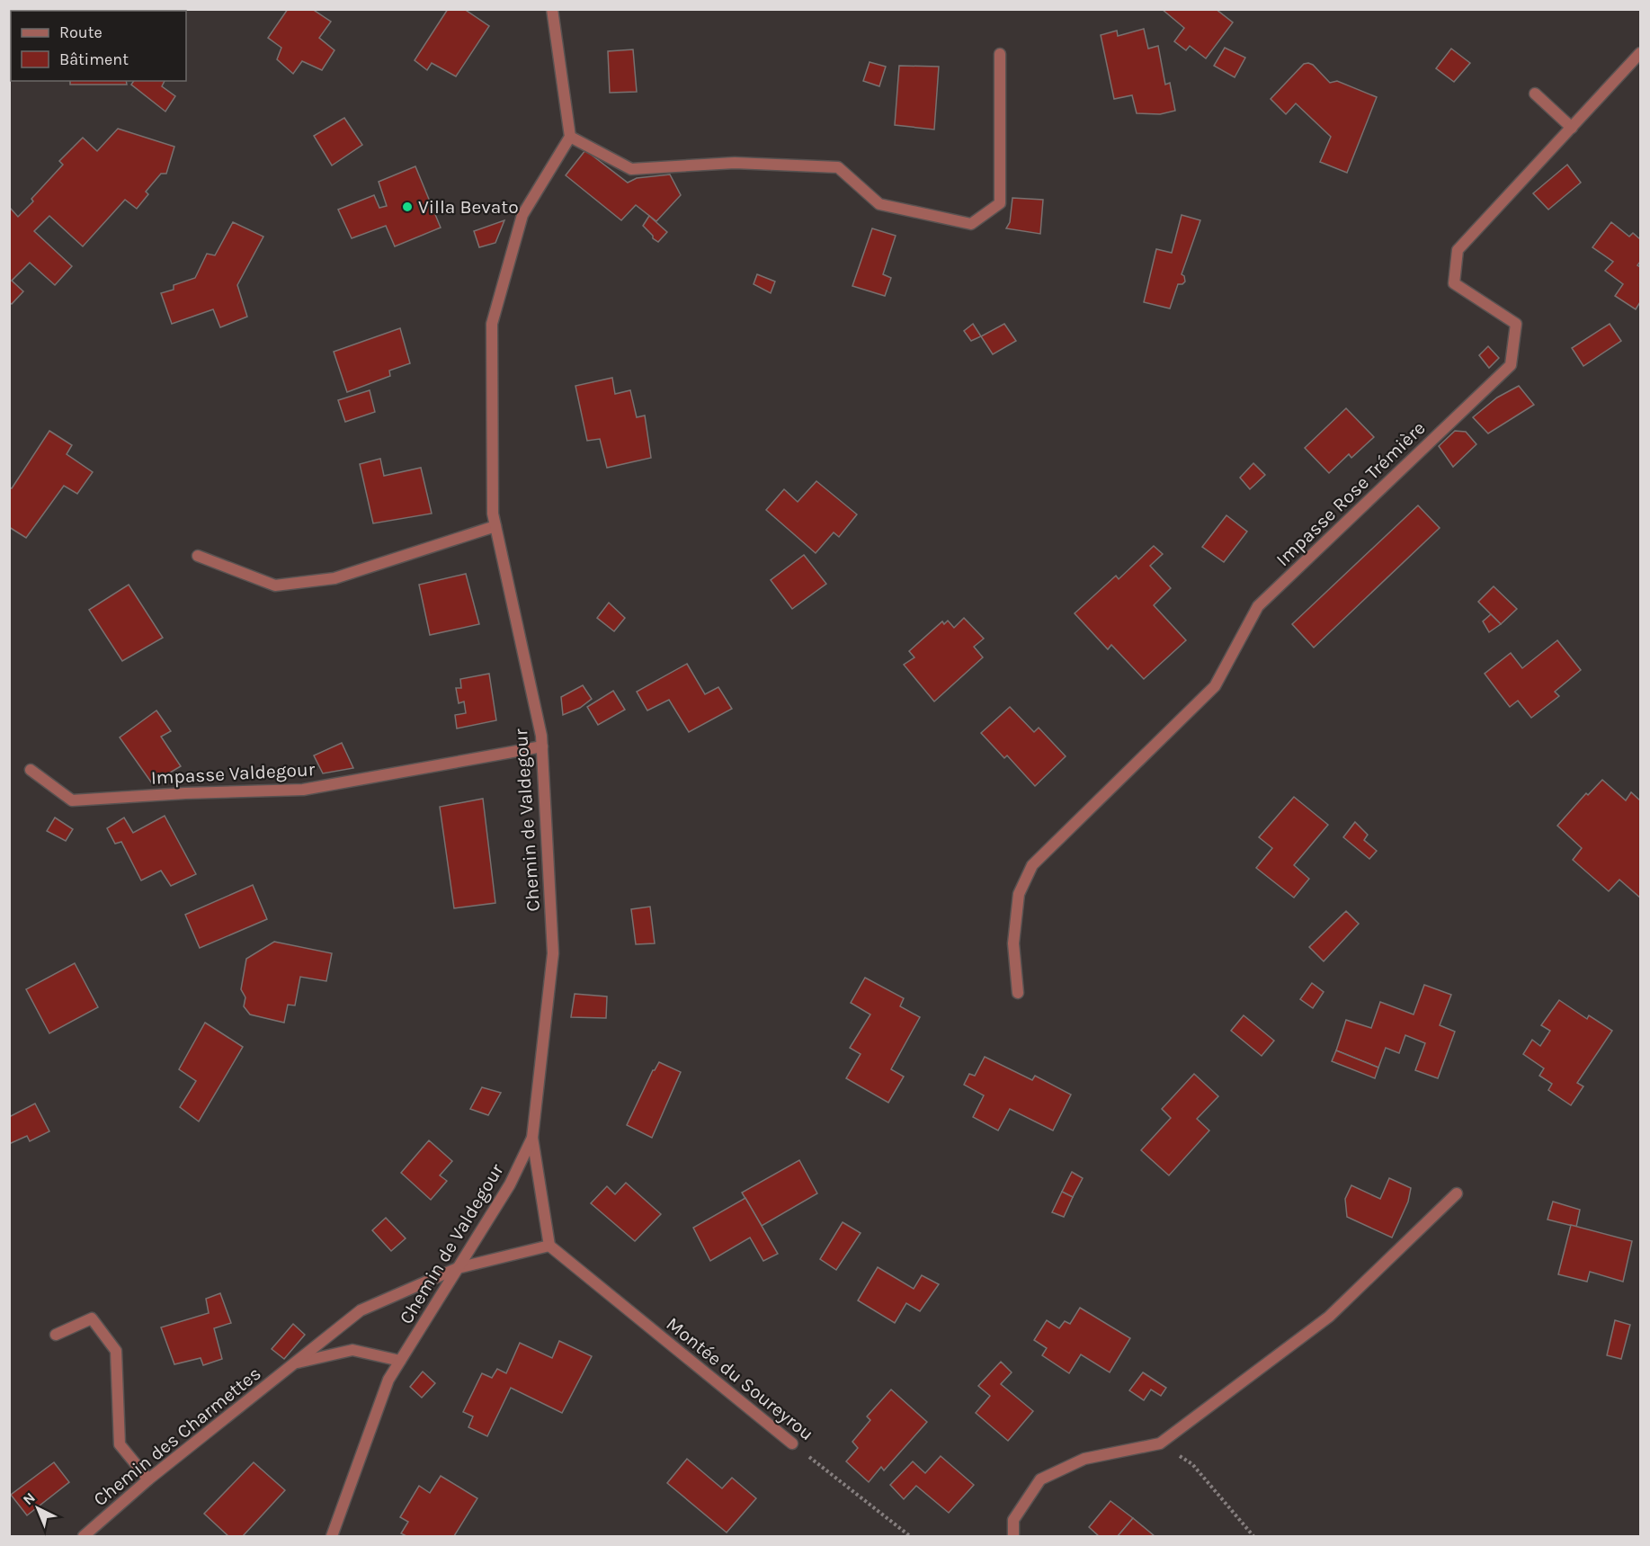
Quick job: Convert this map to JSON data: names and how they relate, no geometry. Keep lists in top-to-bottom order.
{
  "streets": {
    "street": [
      "Impasse Rose Trémière",
      "Impasse Valdegour",
      "Chemin de Valdegour",
      "Montée du Soureyrou",
      "Chemin des Charmettes"
    ]
  },
  "crossings": [
    ["Impasse Valdegour", "Chemin de Valdegour"],
    ["Chemin de Valdegour", "Chemin des Charmettes"],
    ["Montée du Soureyrou", "Chemin des Charmettes"]
  ],
  "places": ["Villa Bevato"],
  "legend": ["Route", "Bâtiment"],
  "north": "top left"
}
